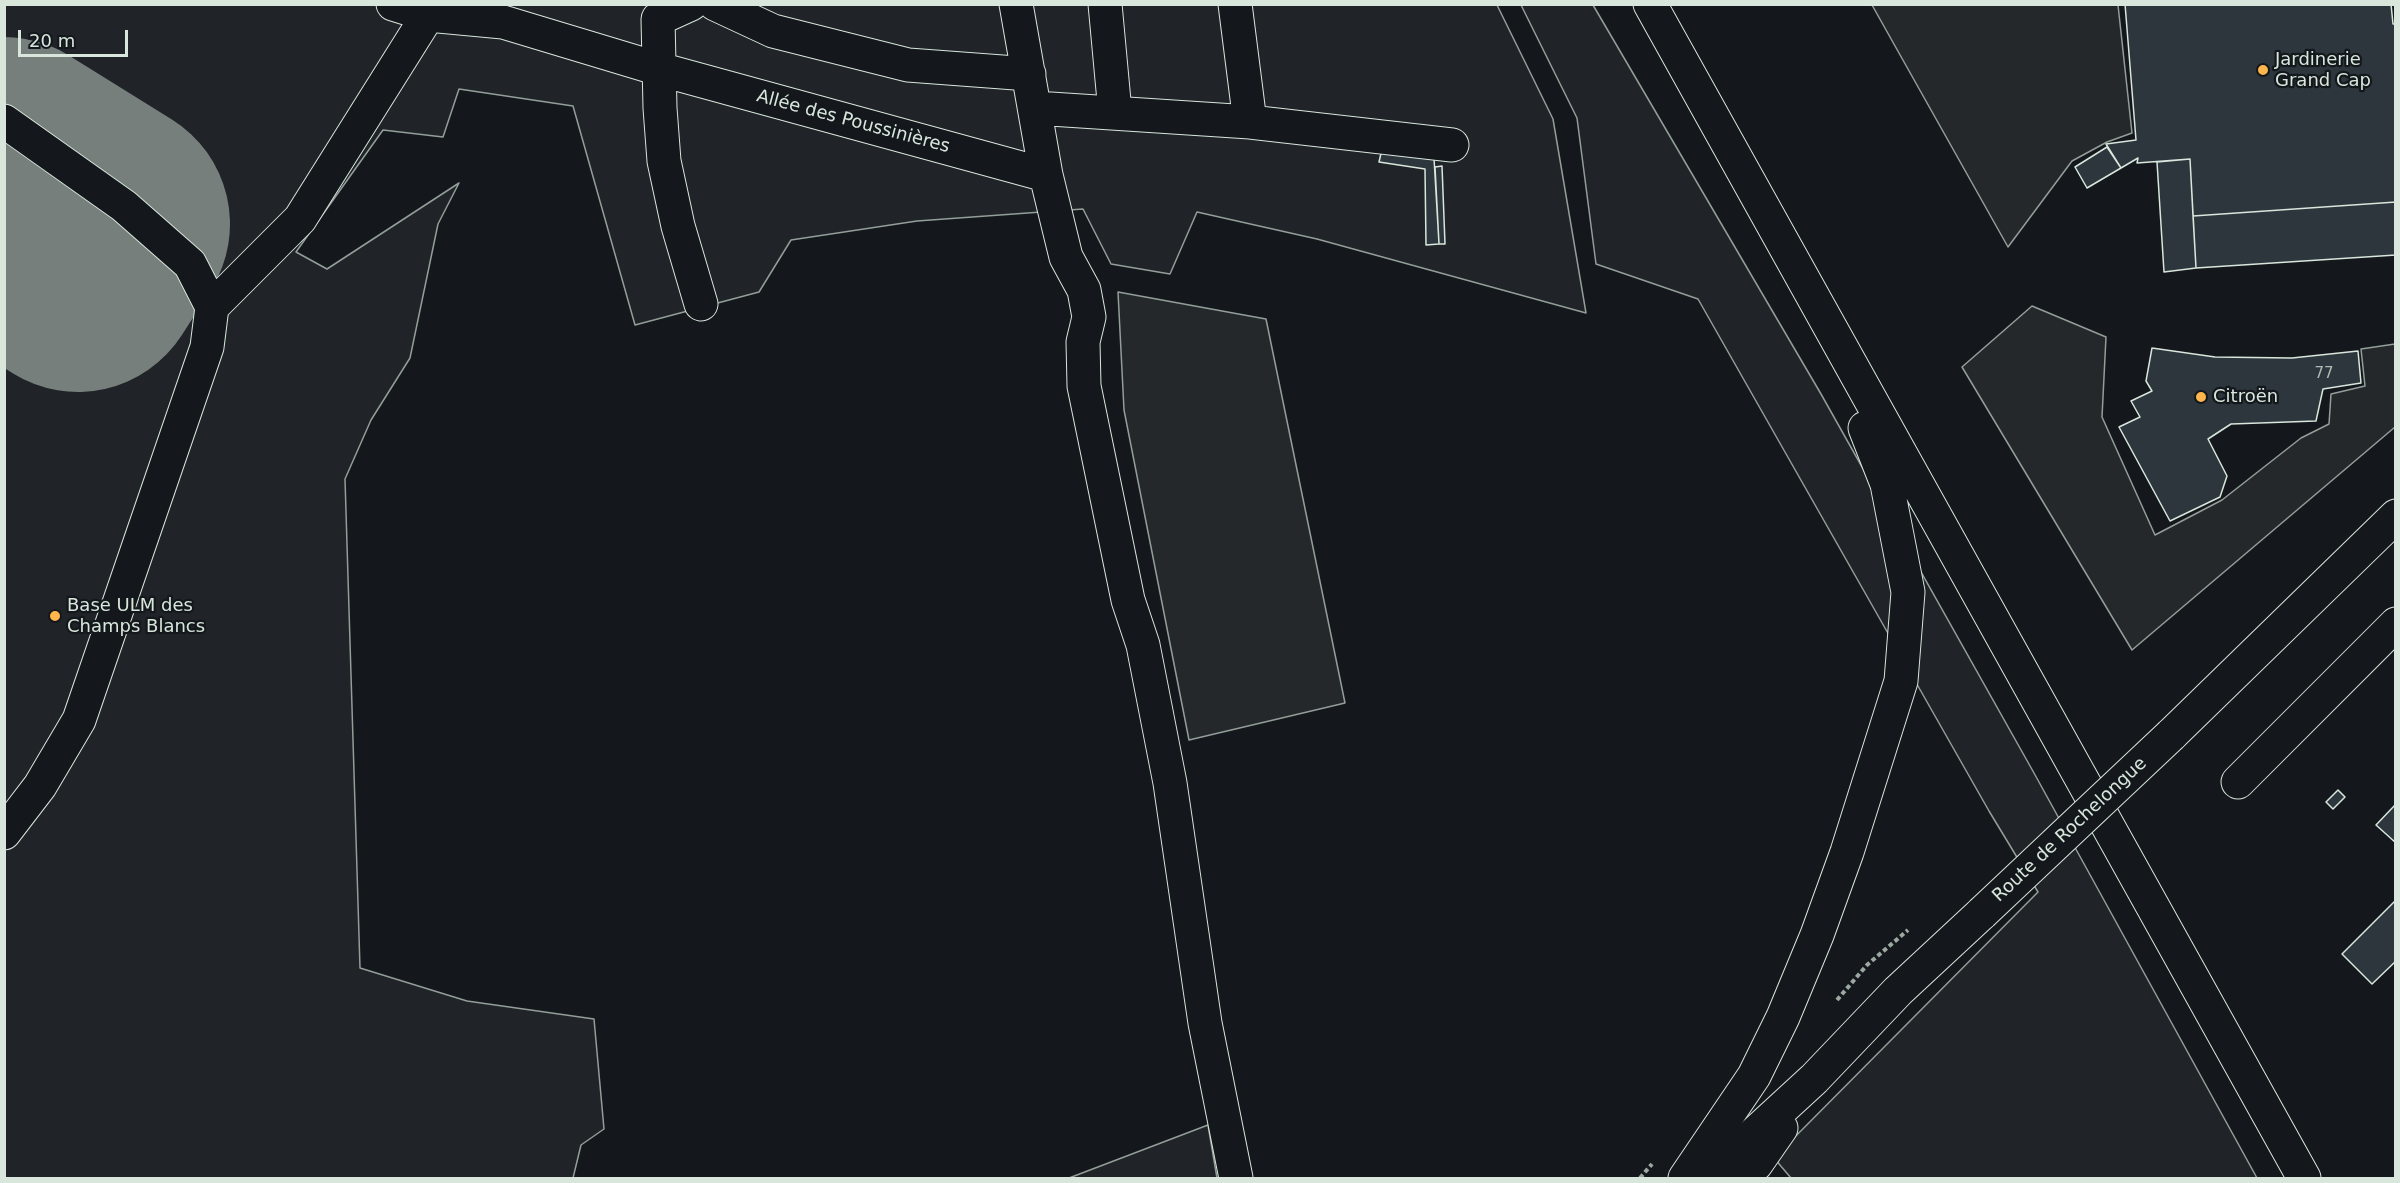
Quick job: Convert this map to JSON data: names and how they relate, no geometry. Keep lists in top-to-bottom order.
{
  "streets": {
    "main road": ["Allée des Poussinières", "Route de Rochelongue"]
  },
  "places": ["Jardinerie Grand Cap", "Citroën", "Base ULM des Champs Blancs"],
  "house_numbers": ["77"],
  "scale_bar": "20 m"
}
